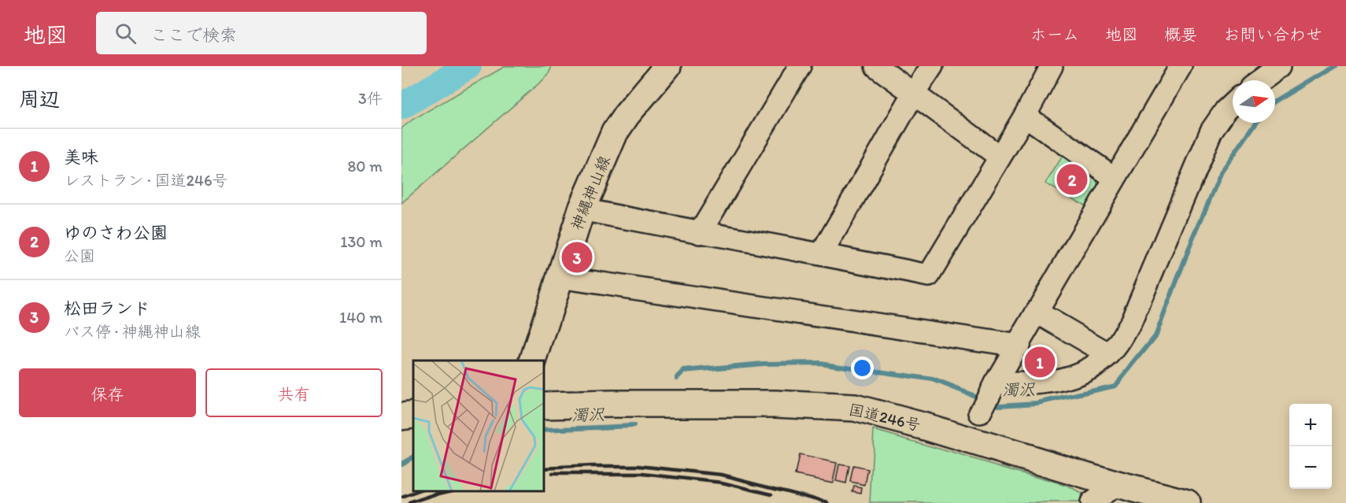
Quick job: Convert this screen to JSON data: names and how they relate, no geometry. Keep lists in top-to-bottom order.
{
  "streets": {
    "main road": ["神縄神山線", "国道246号"]
  },
  "water": ["濁沢"],
  "north": "right",
  "page": {
    "header": "地図",
    "search": "ここで検索",
    "nav": [
      "ホーム",
      "地図",
      "概要",
      "お問い合わせ"
    ],
    "heading": ["周辺", "3件"],
    "list": [
      {
        "mark": "1",
        "name": "美味",
        "note": "レストラン · 国道246号",
        "value": "80 m"
      },
      {
        "mark": "2",
        "name": "ゆのさわ公園",
        "note": "公園",
        "value": "130 m"
      },
      {
        "mark": "3",
        "name": "松田ランド",
        "note": "バス停 · 神縄神山線",
        "value": "140 m"
      }
    ],
    "pins": ["2", "3", "1"],
    "buttons": ["保存", "共有"],
    "map_buttons": ["+", "−"]
  }
}
